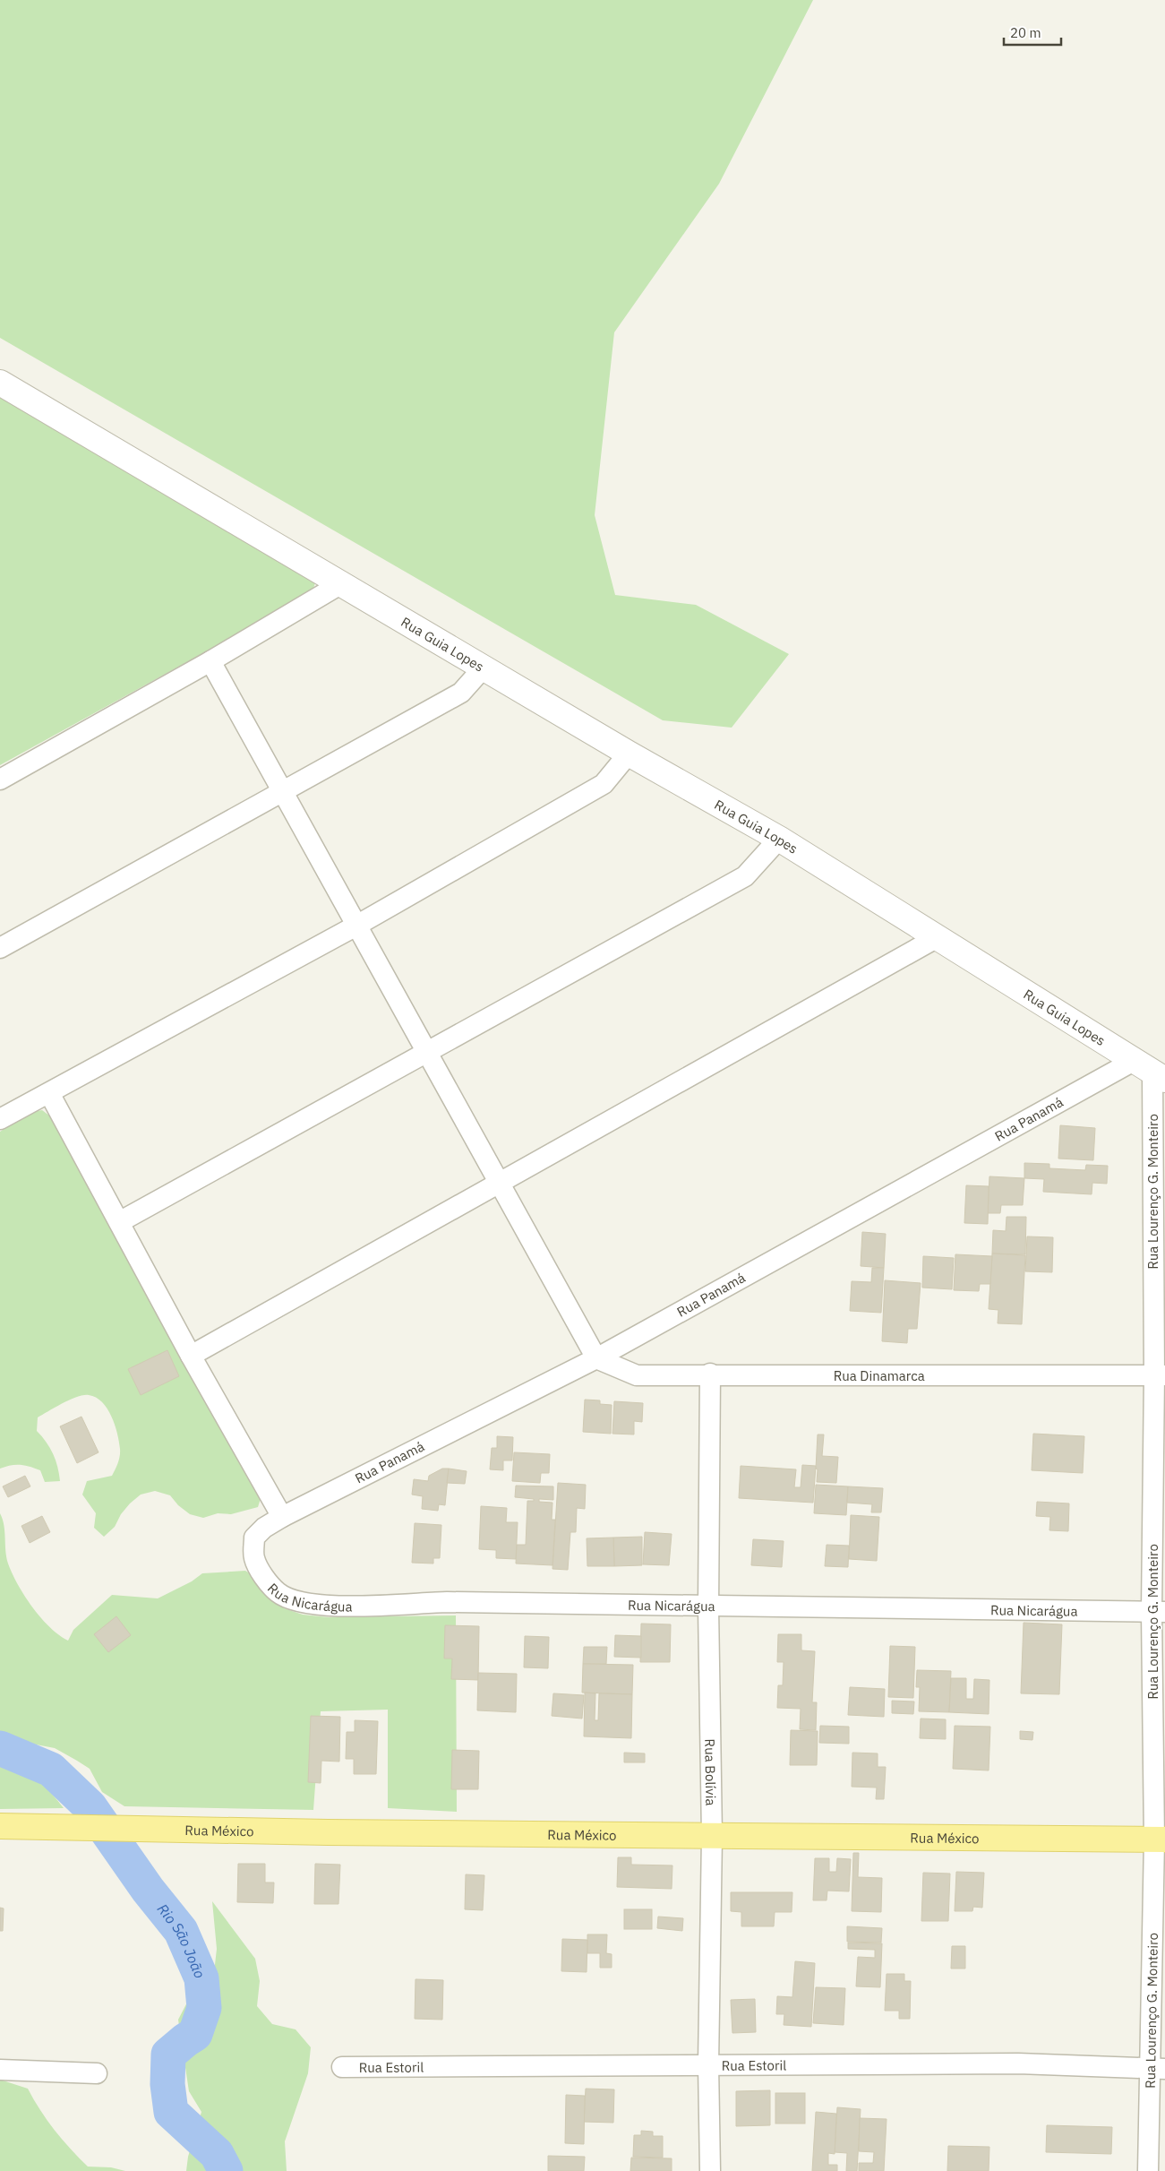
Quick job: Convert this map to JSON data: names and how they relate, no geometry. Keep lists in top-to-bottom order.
{
  "streets": {
    "main road": ["Rua México"],
    "street": [
      "Rua Guia Lopes",
      "Rua Panamá",
      "Rua Lourenço G. Monteiro",
      "Rua Dinamarca",
      "Rua Nicarágua",
      "Rua Bolívia",
      "Rua Estoril"
    ]
  },
  "crossings": [
    ["Rua Guia Lopes", "Rua Panamá"],
    ["Rua Guia Lopes", "Rua Lourenço G. Monteiro"],
    ["Rua Panamá", "Rua Lourenço G. Monteiro"],
    ["Rua Panamá", "Rua Dinamarca"],
    ["Rua Panamá", "Rua Nicarágua"],
    ["Rua Lourenço G. Monteiro", "Rua Dinamarca"],
    ["Rua Lourenço G. Monteiro", "Rua Nicarágua"],
    ["Rua Lourenço G. Monteiro", "Rua México"],
    ["Rua Lourenço G. Monteiro", "Rua Estoril"],
    ["Rua Dinamarca", "Rua Bolívia"],
    ["Rua Nicarágua", "Rua Bolívia"],
    ["Rua Bolívia", "Rua México"],
    ["Rua Bolívia", "Rua Estoril"]
  ],
  "water": ["Rio São João"],
  "scale_bar": "20 m"
}
